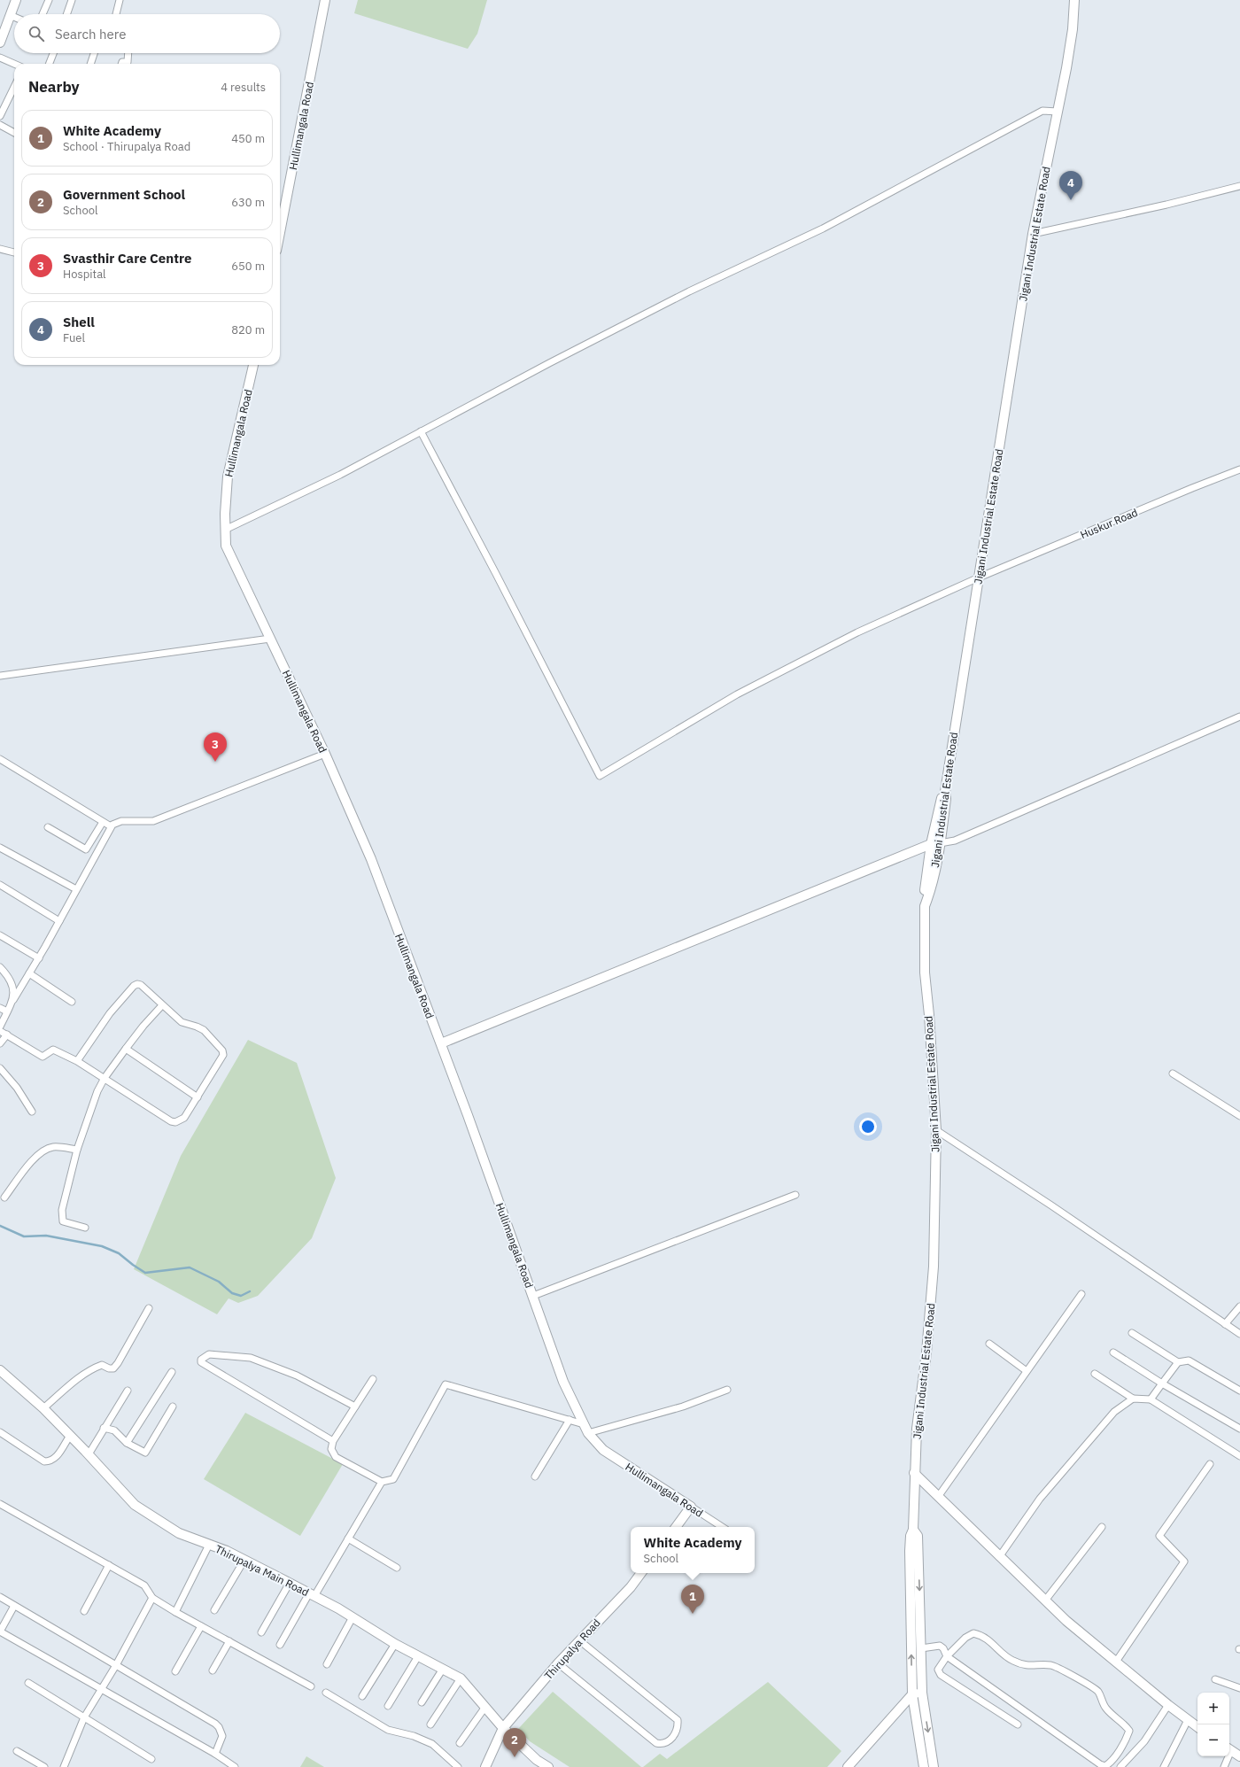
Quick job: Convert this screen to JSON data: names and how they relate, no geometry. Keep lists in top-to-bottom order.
{
  "streets": {
    "street": [
      "Hullimangala Road",
      "Jigani Industrial Estate Road",
      "Huskur Road",
      "Thirupalya Main Road",
      "Thirupalya Road"
    ]
  },
  "crossings": [
    ["Jigani Industrial Estate Road", "Huskur Road"],
    ["Thirupalya Main Road", "Thirupalya Road"]
  ],
  "page": {
    "search": "Search here",
    "heading": ["Nearby", "4 results"],
    "list": [
      {
        "mark": "1",
        "name": "White Academy",
        "note": "School · Thirupalya Road",
        "value": "450 m"
      },
      {
        "mark": "2",
        "name": "Government School",
        "note": "School",
        "value": "630 m"
      },
      {
        "mark": "3",
        "name": "Svasthir Care Centre",
        "note": "Hospital",
        "value": "650 m"
      },
      {
        "mark": "4",
        "name": "Shell",
        "note": "Fuel",
        "value": "820 m"
      }
    ],
    "pins": [
      "4",
      "3",
      "1",
      "2"
    ],
    "popup": ["White Academy", "School"],
    "map_buttons": ["+", "−"]
  }
}
